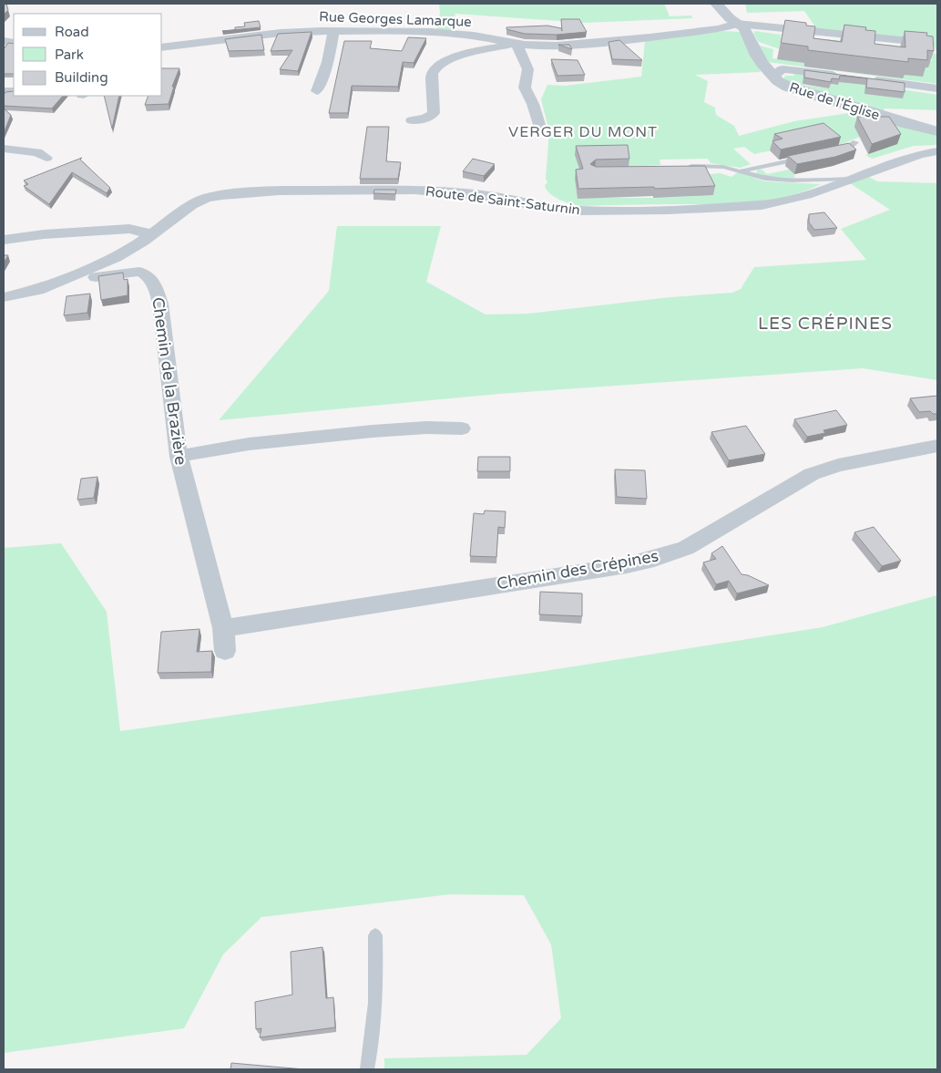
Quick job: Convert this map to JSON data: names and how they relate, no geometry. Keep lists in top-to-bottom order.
{
  "streets": {
    "street": [
      "Rue Georges Lamarque",
      "Rue de l'Église",
      "Route de Saint-Saturnin",
      "Chemin de la Brazière",
      "Chemin des Crépines"
    ]
  },
  "crossings": [
    ["Rue Georges Lamarque", "Rue de l'Église"],
    ["Route de Saint-Saturnin", "Chemin de la Brazière"],
    ["Chemin de la Brazière", "Chemin des Crépines"]
  ],
  "districts": ["VERGER DU MONT", "LES CRÉPINES"],
  "legend": ["Road", "Park", "Building"]
}
